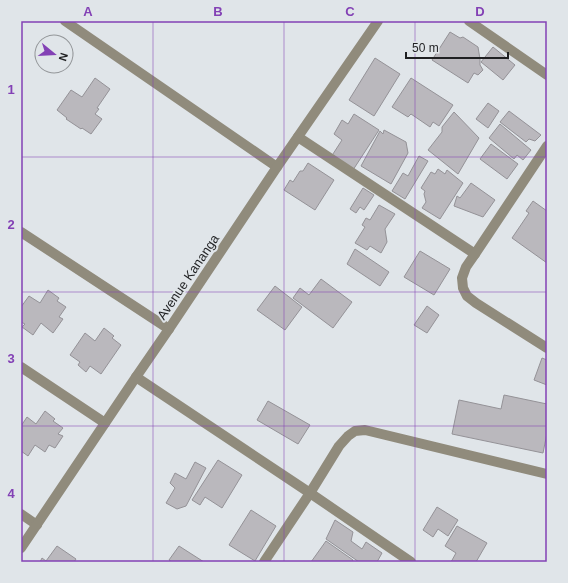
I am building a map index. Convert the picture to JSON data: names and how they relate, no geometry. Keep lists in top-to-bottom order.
{
  "streets": {
    "street": ["Avenue Kananga"]
  },
  "scale_bar": "50 m",
  "north": "right",
  "grid": {
    "columns": [
      "A",
      "B",
      "C",
      "D"
    ],
    "rows": [
      "1",
      "2",
      "3",
      "4"
    ]
  }
}
